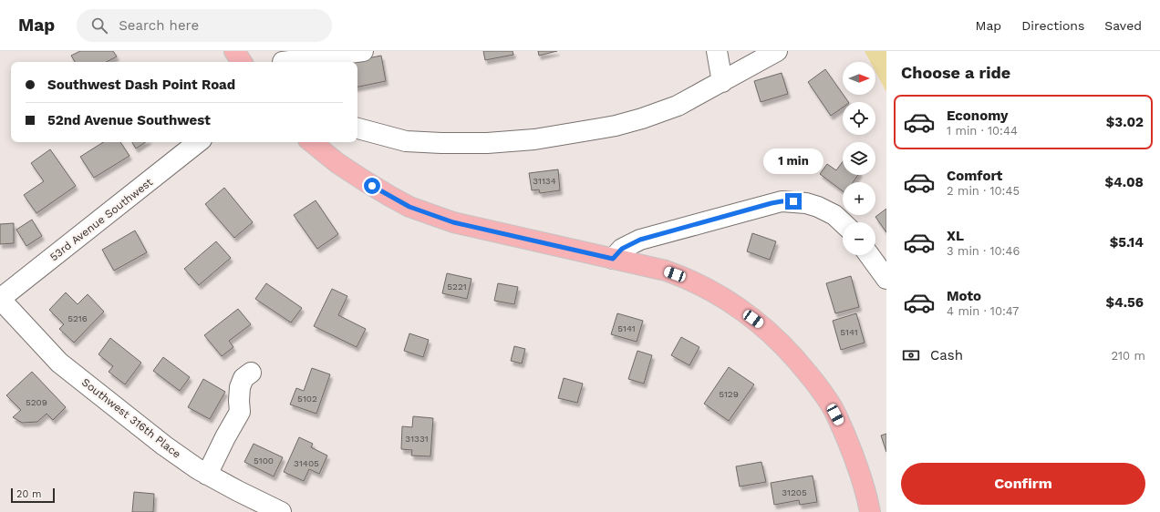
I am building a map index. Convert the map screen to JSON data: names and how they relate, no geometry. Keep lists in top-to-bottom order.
{
  "streets": {
    "street": ["53rd Avenue Southwest", "Southwest 316th Place"]
  },
  "crossings": [
    ["53rd Avenue Southwest", "Southwest 316th Place"]
  ],
  "house_numbers": [
    "31134",
    "5221",
    "5216",
    "5141",
    "5141",
    "5129",
    "5102",
    "5209",
    "31331",
    "5100",
    "31405",
    "31205"
  ],
  "scale_bar": "20 m",
  "north": "right",
  "page": {
    "header": "Map",
    "search": "Search here",
    "nav": ["Map", "Directions", "Saved"],
    "heading": "Choose a ride",
    "map_buttons": ["+", "−"],
    "banner": ["Southwest Dash Point Road", "52nd Avenue Southwest"],
    "list": [
      {
        "name": "Economy",
        "note": "1 min · 10:44",
        "value": "$3.02"
      },
      {
        "name": "Comfort",
        "note": "2 min · 10:45",
        "value": "$4.08"
      },
      {
        "name": "XL",
        "note": "3 min · 10:46",
        "value": "$5.14"
      },
      {
        "name": "Moto",
        "note": "4 min · 10:47",
        "value": "$4.56"
      }
    ],
    "bubble": "1 min",
    "pay": ["Cash", "210 m"],
    "buttons": "Confirm",
    "scale": "20 m"
  }
}
